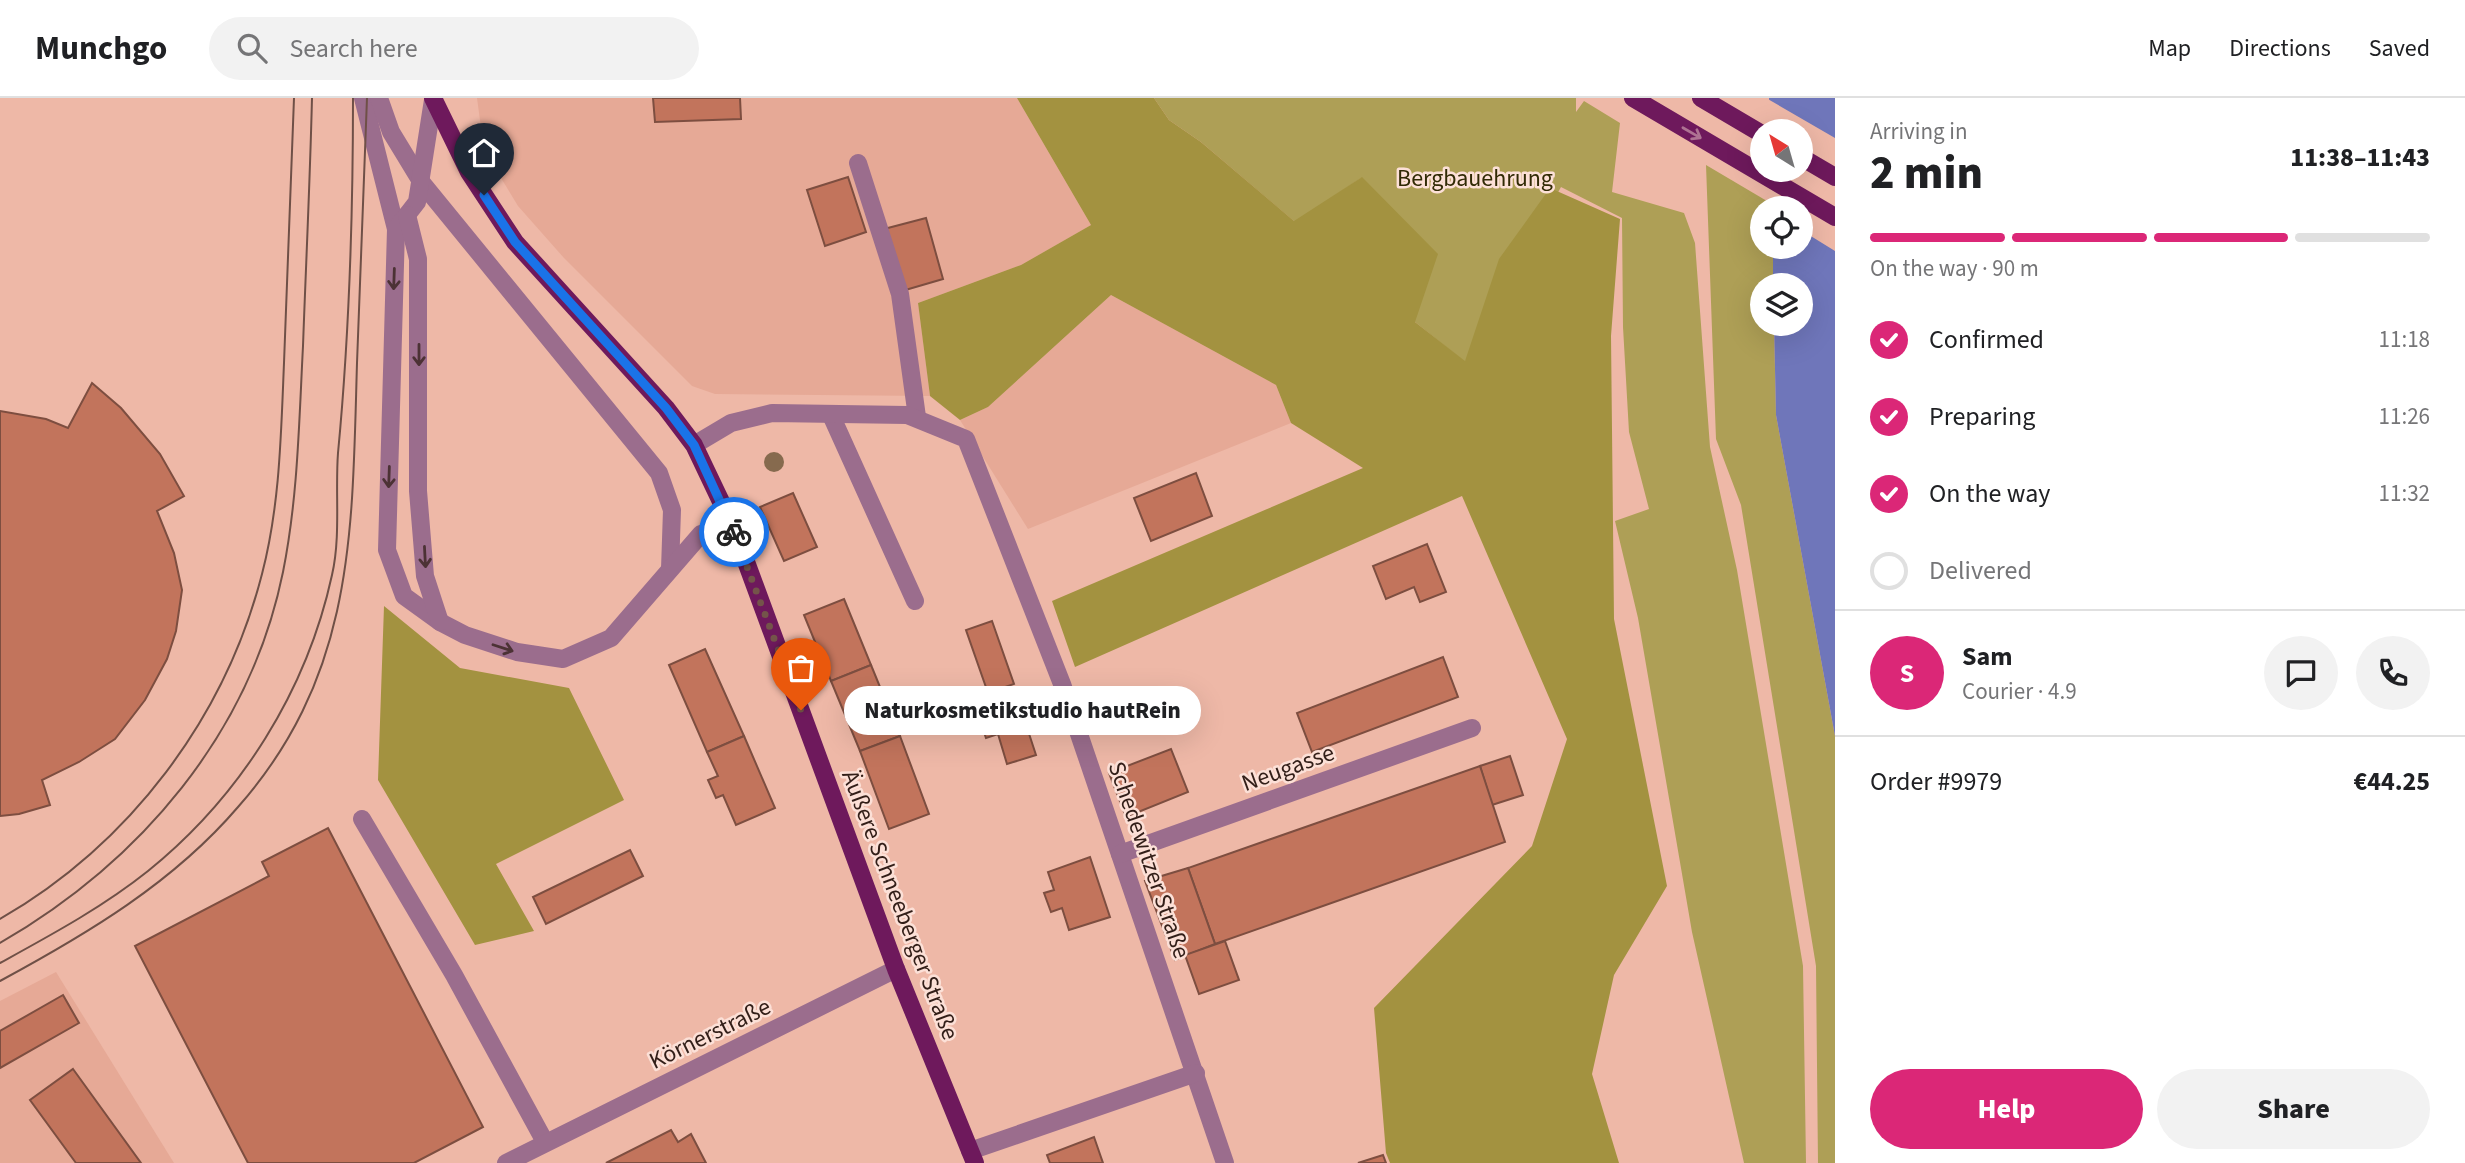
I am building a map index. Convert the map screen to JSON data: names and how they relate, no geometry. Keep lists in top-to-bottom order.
{
  "streets": {
    "main road": ["Äußere Schneeberger Straße"],
    "street": ["Neugasse", "Schedewitzer Straße", "Körnerstraße"]
  },
  "crossings": [
    ["Neugasse", "Schedewitzer Straße"],
    ["Schedewitzer Straße", "Äußere Schneeberger Straße"],
    ["Äußere Schneeberger Straße", "Körnerstraße"]
  ],
  "parks": ["Bergbauehrung"],
  "places": ["Naturkosmetikstudio hautRein"],
  "north": "top left",
  "page": {
    "header": "Munchgo",
    "search": "Search here",
    "nav": ["Map", "Directions", "Saved"],
    "heading": ["2 min", "Arriving in", "11:38–11:43"],
    "panel": [
      "Sam",
      "Courier · 4.9",
      "Order #9979",
      "€44.25"
    ],
    "bar": "On the way · 90 m",
    "list": [
      ["Confirmed", "11:18"],
      ["Preparing", "11:26"],
      ["On the way", "11:32"],
      "Delivered"
    ],
    "round": "S",
    "bubble": "Naturkosmetikstudio hautRein",
    "buttons": ["Help", "Share"]
  }
}
